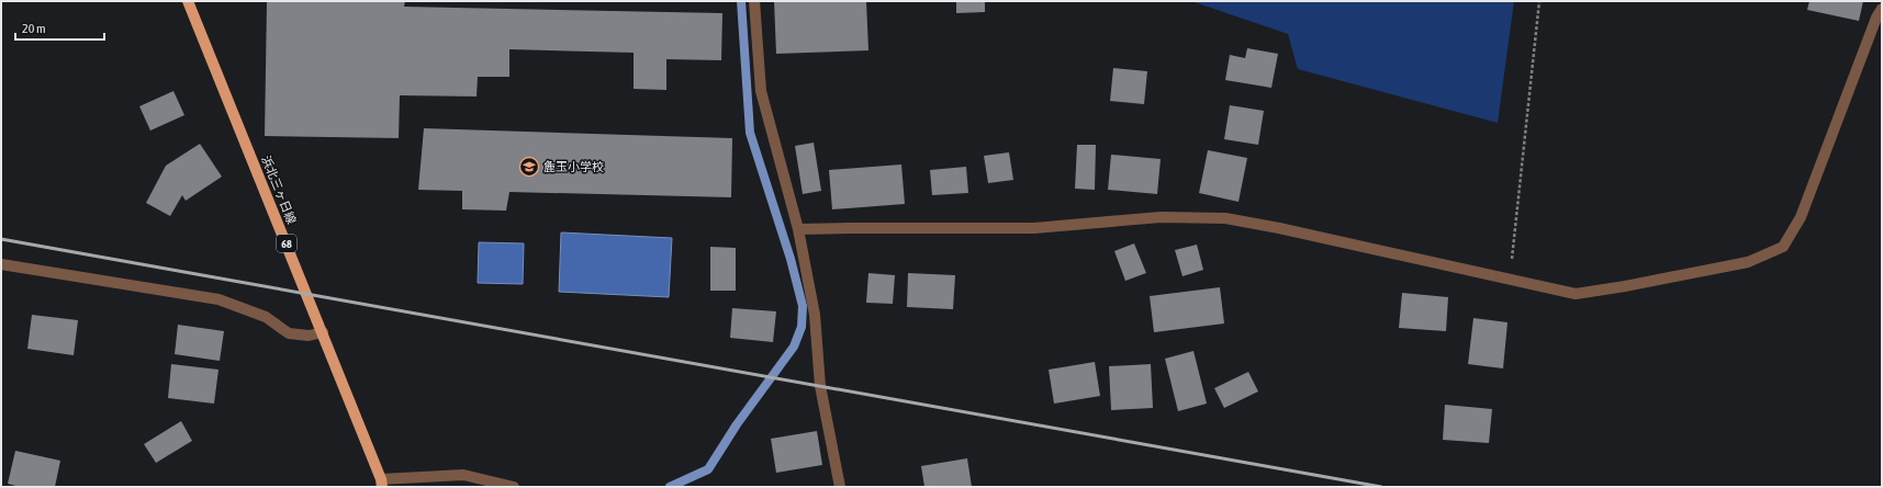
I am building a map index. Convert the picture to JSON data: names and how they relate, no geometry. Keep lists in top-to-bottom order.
{
  "streets": {
    "main road": ["浜北三ヶ日線", "68"]
  },
  "places": {
    "school or university": ["麁玉小学校"]
  },
  "scale_bar": "20 m"
}
